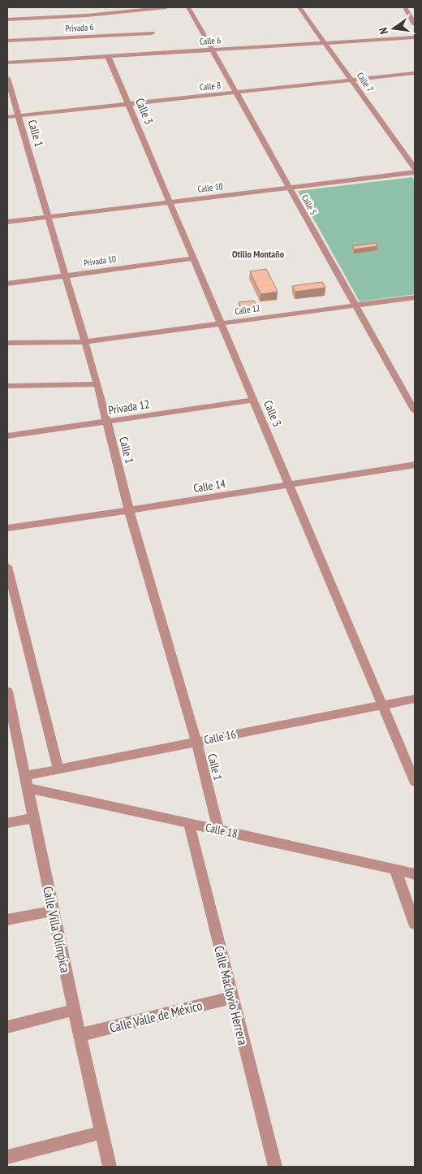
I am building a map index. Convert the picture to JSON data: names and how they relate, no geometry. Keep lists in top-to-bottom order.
{
  "streets": {
    "street": [
      "Privada 6",
      "Calle 6",
      "Calle 7",
      "Calle 8",
      "Calle 3",
      "Calle 1",
      "Calle 10",
      "Calle 5",
      "Privada 10",
      "Calle 12",
      "Privada 12",
      "Calle 14",
      "Calle 16",
      "Calle 18",
      "Calle Villa Olímpica",
      "Calle Maclovio Herrera",
      "Calle Valle de México"
    ]
  },
  "crossings": [
    ["Calle 6", "Calle 7"],
    ["Calle 6", "Calle 3"],
    ["Calle 6", "Calle 5"],
    ["Calle 7", "Calle 8"],
    ["Calle 8", "Calle 3"],
    ["Calle 8", "Calle 1"],
    ["Calle 8", "Calle 5"],
    ["Calle 3", "Calle 10"],
    ["Calle 3", "Privada 10"],
    ["Calle 3", "Calle 12"],
    ["Calle 3", "Privada 12"],
    ["Calle 3", "Calle 14"],
    ["Calle 3", "Calle 16"],
    ["Calle 1", "Calle 10"],
    ["Calle 1", "Privada 10"],
    ["Calle 1", "Calle 12"],
    ["Calle 1", "Privada 12"],
    ["Calle 1", "Calle 14"],
    ["Calle 1", "Calle 16"],
    ["Calle 1", "Calle 18"],
    ["Calle 10", "Calle 5"],
    ["Calle 5", "Calle 12"],
    ["Calle 16", "Calle 18"],
    ["Calle 16", "Calle Villa Olímpica"],
    ["Calle 18", "Calle Villa Olímpica"],
    ["Calle 18", "Calle Maclovio Herrera"],
    ["Calle Villa Olímpica", "Calle Valle de México"],
    ["Calle Maclovio Herrera", "Calle Valle de México"]
  ],
  "districts": ["Otilio Montaño"],
  "north": "left"
}
